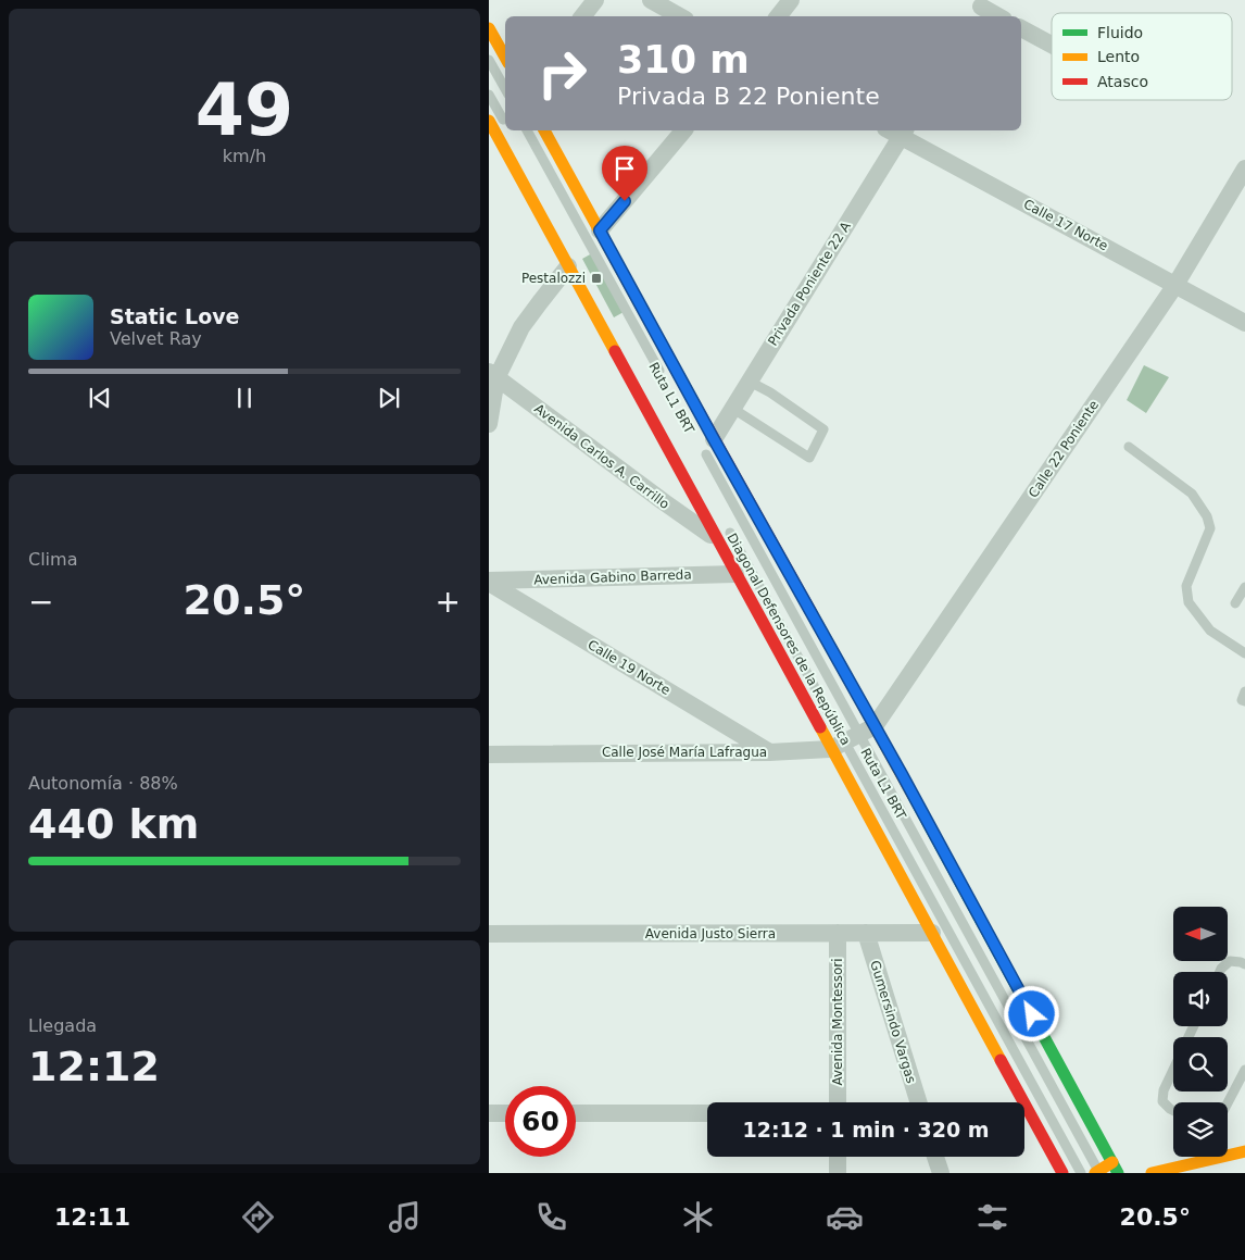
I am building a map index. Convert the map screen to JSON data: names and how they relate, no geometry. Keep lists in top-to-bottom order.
{
  "streets": {
    "main road": ["Diagonal Defensores de la República"],
    "street": [
      "Calle 17 Norte",
      "Privada Poniente 22 A",
      "Calle 22 Poniente",
      "Avenida Carlos A. Carrillo",
      "Avenida Gabino Barreda",
      "Calle 19 Norte",
      "Calle José María Lafragua",
      "Avenida Justo Sierra",
      "Avenida Montessori",
      "Gumersindo Vargas"
    ],
    "lane": ["Ruta L1 BRT"]
  },
  "crossings": [
    ["Calle 17 Norte", "Privada Poniente 22 A"],
    ["Calle 17 Norte", "Calle 22 Poniente"],
    ["Privada Poniente 22 A", "Diagonal Defensores de la República"],
    ["Ruta L1 BRT", "Calle 22 Poniente"],
    ["Ruta L1 BRT", "Avenida Carlos A. Carrillo"],
    ["Ruta L1 BRT", "Diagonal Defensores de la República"],
    ["Ruta L1 BRT", "Calle José María Lafragua"],
    ["Calle 22 Poniente", "Diagonal Defensores de la República"],
    ["Calle 22 Poniente", "Calle José María Lafragua"],
    ["Avenida Carlos A. Carrillo", "Diagonal Defensores de la República"],
    ["Avenida Gabino Barreda", "Diagonal Defensores de la República"],
    ["Avenida Gabino Barreda", "Calle 19 Norte"],
    ["Diagonal Defensores de la República", "Calle José María Lafragua"],
    ["Diagonal Defensores de la República", "Avenida Justo Sierra"],
    ["Calle 19 Norte", "Calle José María Lafragua"],
    ["Avenida Justo Sierra", "Avenida Montessori"],
    ["Avenida Justo Sierra", "Gumersindo Vargas"]
  ],
  "places": {
    "transit": ["Pestalozzi"]
  },
  "legend": ["Fluido", "Lento", "Atasco"],
  "north": "left",
  "page": {
    "tile": [
      ["49", "km/h"],
      "Clima",
      ["Autonomía · 88%", "440 km"],
      ["Llegada", "12:12"]
    ],
    "turn": ["310 m", "Privada B 22 Poniente"],
    "song": ["Static Love", "Velvet Ray"],
    "heat": ["−", "20.5°", "+"],
    "limit": "60",
    "trip": "12:12 · 1 min · 320 m",
    "tabs": ["12:11", "20.5°"]
  }
}
